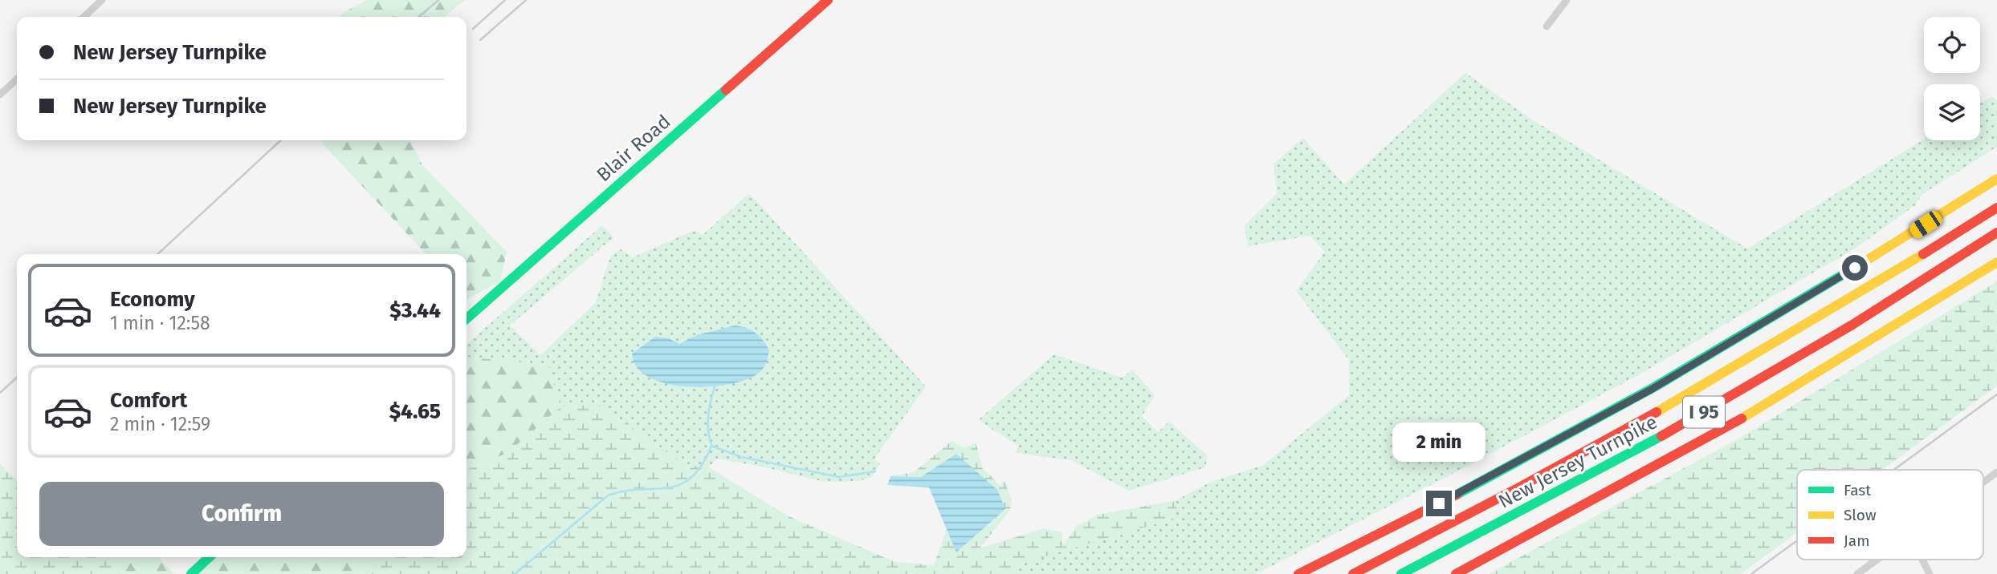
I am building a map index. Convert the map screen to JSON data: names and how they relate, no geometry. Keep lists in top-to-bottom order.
{
  "streets": {
    "main road": ["Blair Road", "I 95", "New Jersey Turnpike"]
  },
  "legend": ["Fast", "Slow", "Jam"],
  "page": {
    "banner": ["New Jersey Turnpike", "New Jersey Turnpike"],
    "list": [
      {
        "name": "Economy",
        "note": "1 min · 12:58",
        "value": "$3.44"
      },
      {
        "name": "Comfort",
        "note": "2 min · 12:59",
        "value": "$4.65"
      }
    ],
    "bubble": "2 min",
    "buttons": "Confirm"
  }
}
